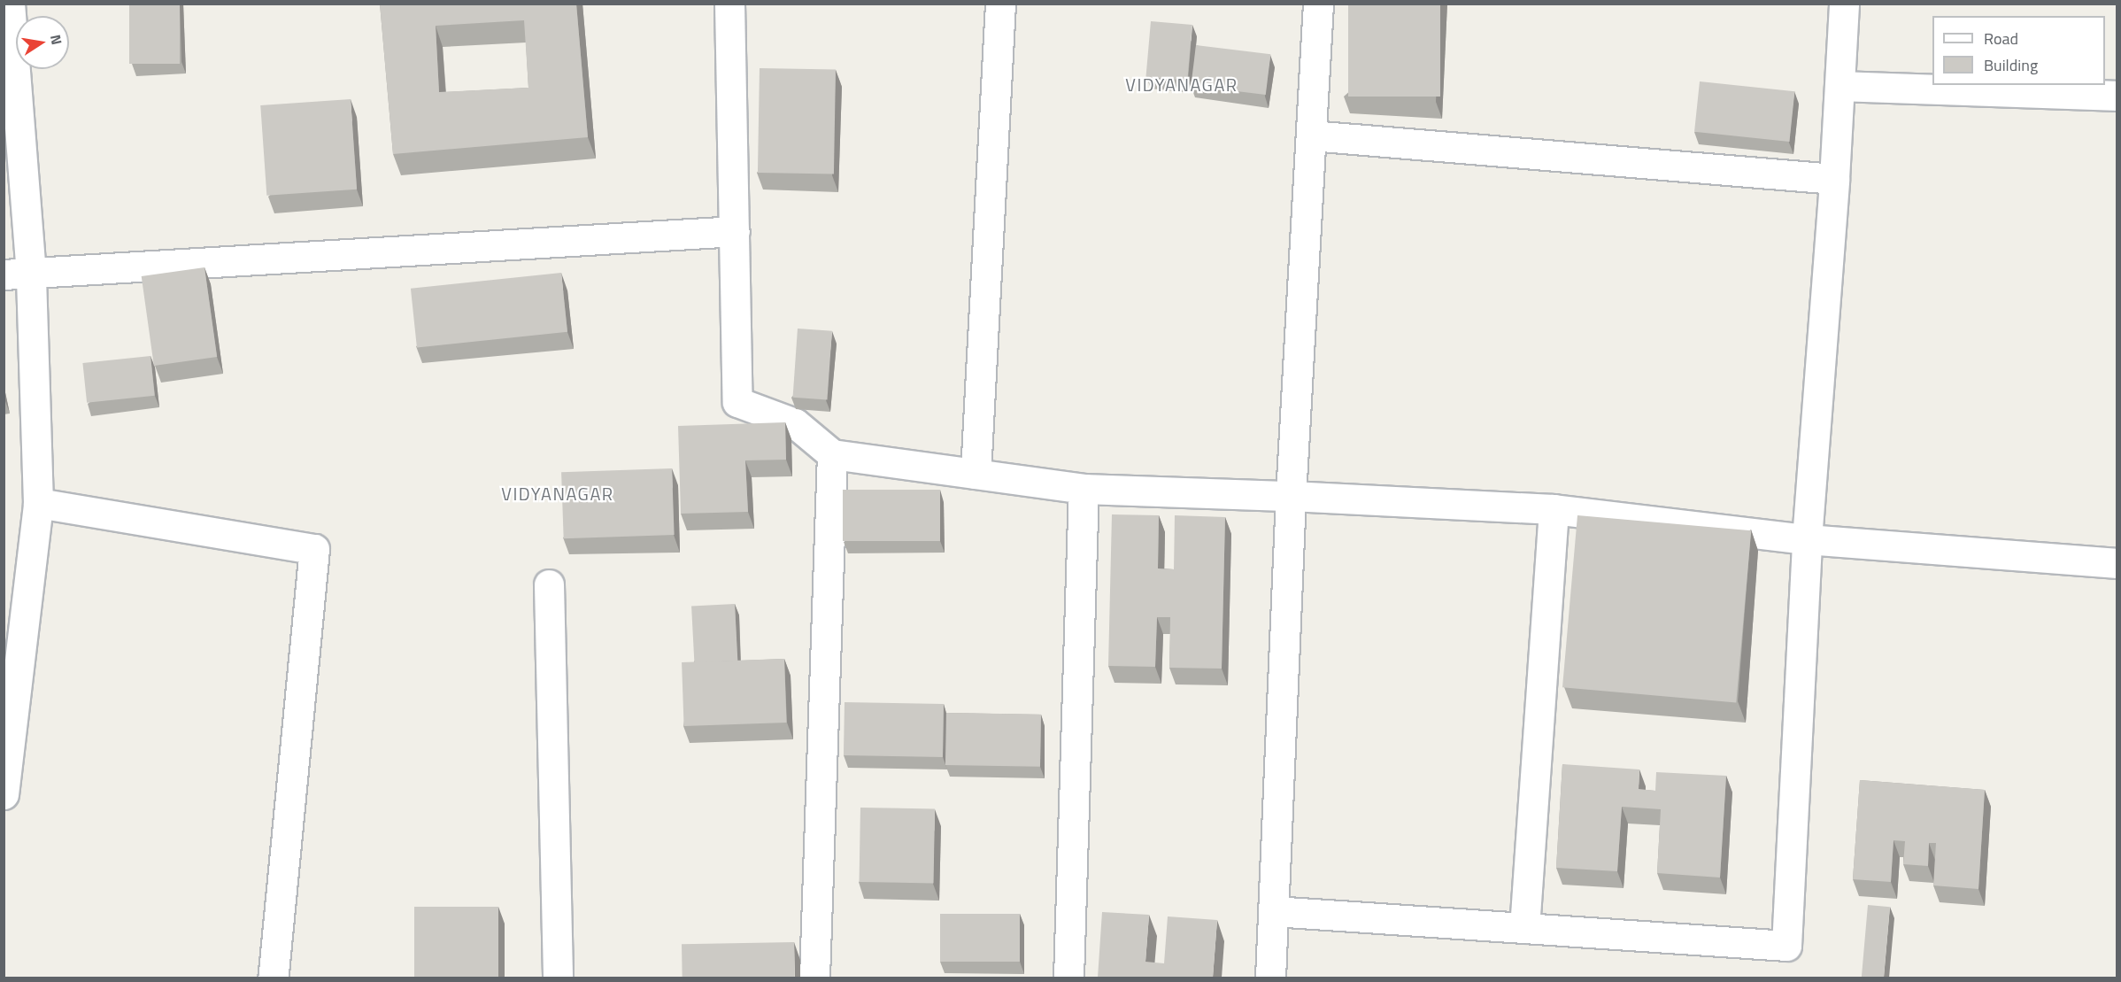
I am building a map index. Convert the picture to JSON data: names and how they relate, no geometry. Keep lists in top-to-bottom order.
{
  "districts": ["VIDYANAGAR", "VIDYANAGAR"],
  "legend": ["Road", "Building"],
  "north": "right"
}
